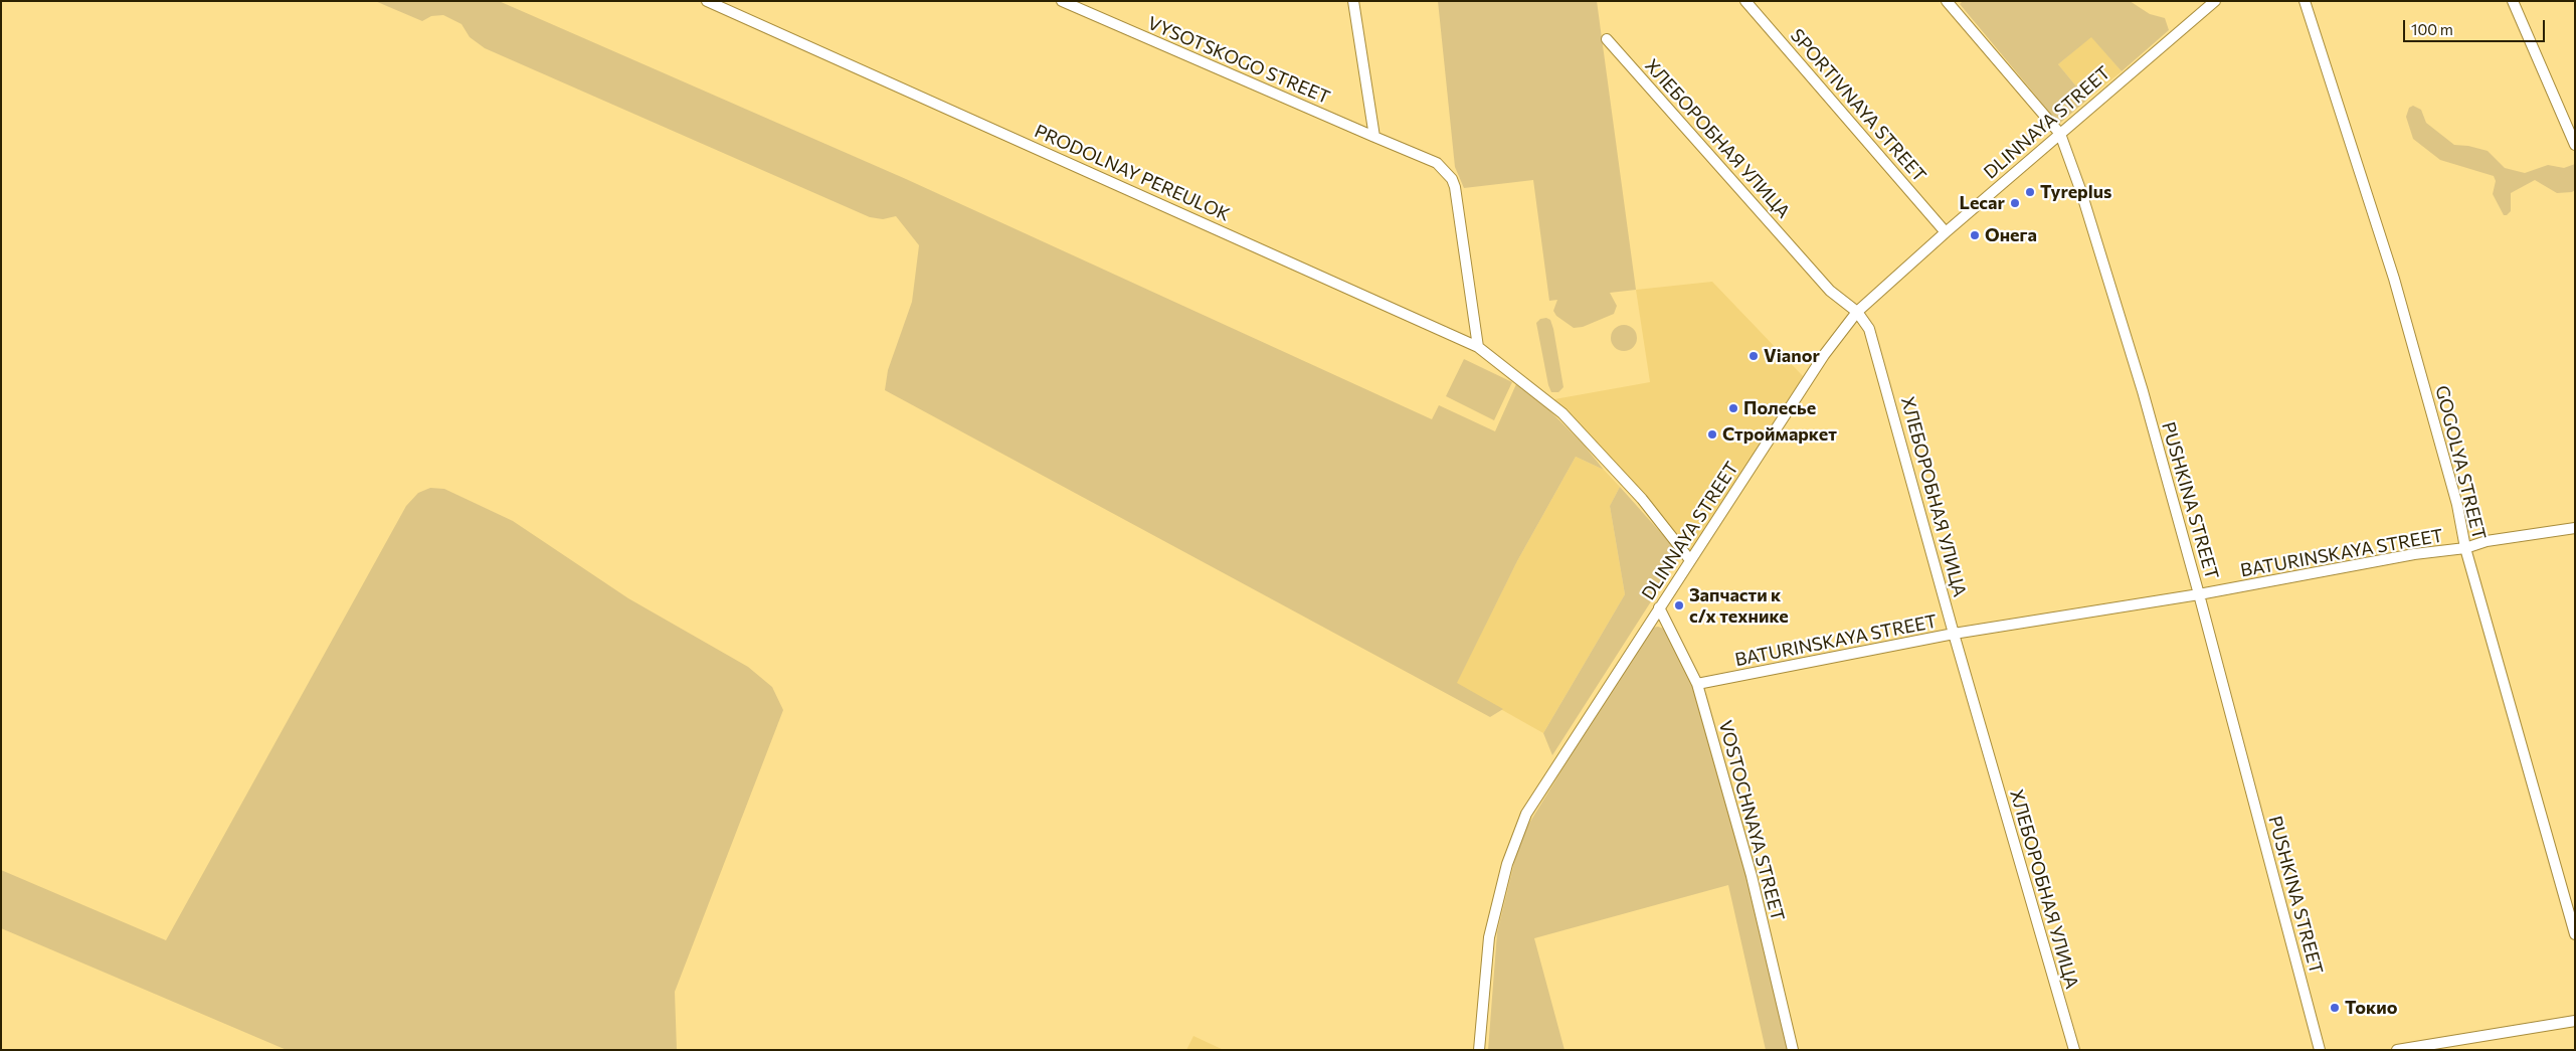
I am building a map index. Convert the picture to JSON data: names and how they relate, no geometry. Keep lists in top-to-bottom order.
{
  "streets": {
    "street": [
      "VYSOTSKOGO STREET",
      "SPORTIVNAYA STREET",
      "DLINNAYA STREET",
      "ХЛЕБОРОБНАЯ УЛИЦА",
      "PRODOLNAY PEREULOK",
      "GOGOLYA STREET",
      "PUSHKINA STREET",
      "BATURINSKAYA STREET",
      "VOSTOCHNAYA STREET"
    ]
  },
  "crossings": [
    ["VYSOTSKOGO STREET", "PRODOLNAY PEREULOK"],
    ["SPORTIVNAYA STREET", "DLINNAYA STREET"],
    ["DLINNAYA STREET", "ХЛЕБОРОБНАЯ УЛИЦА"],
    ["DLINNAYA STREET", "PRODOLNAY PEREULOK"],
    ["DLINNAYA STREET", "PUSHKINA STREET"],
    ["DLINNAYA STREET", "VOSTOCHNAYA STREET"],
    ["ХЛЕБОРОБНАЯ УЛИЦА", "BATURINSKAYA STREET"],
    ["GOGOLYA STREET", "BATURINSKAYA STREET"],
    ["PUSHKINA STREET", "BATURINSKAYA STREET"],
    ["BATURINSKAYA STREET", "VOSTOCHNAYA STREET"]
  ],
  "places": [
    "Tyreplus",
    "Lecar",
    "Онега",
    "Vianor",
    "Полесье",
    "Строймаркет",
    "Запчасти к с/х технике",
    "Токио"
  ],
  "scale_bar": "100 m"
}
